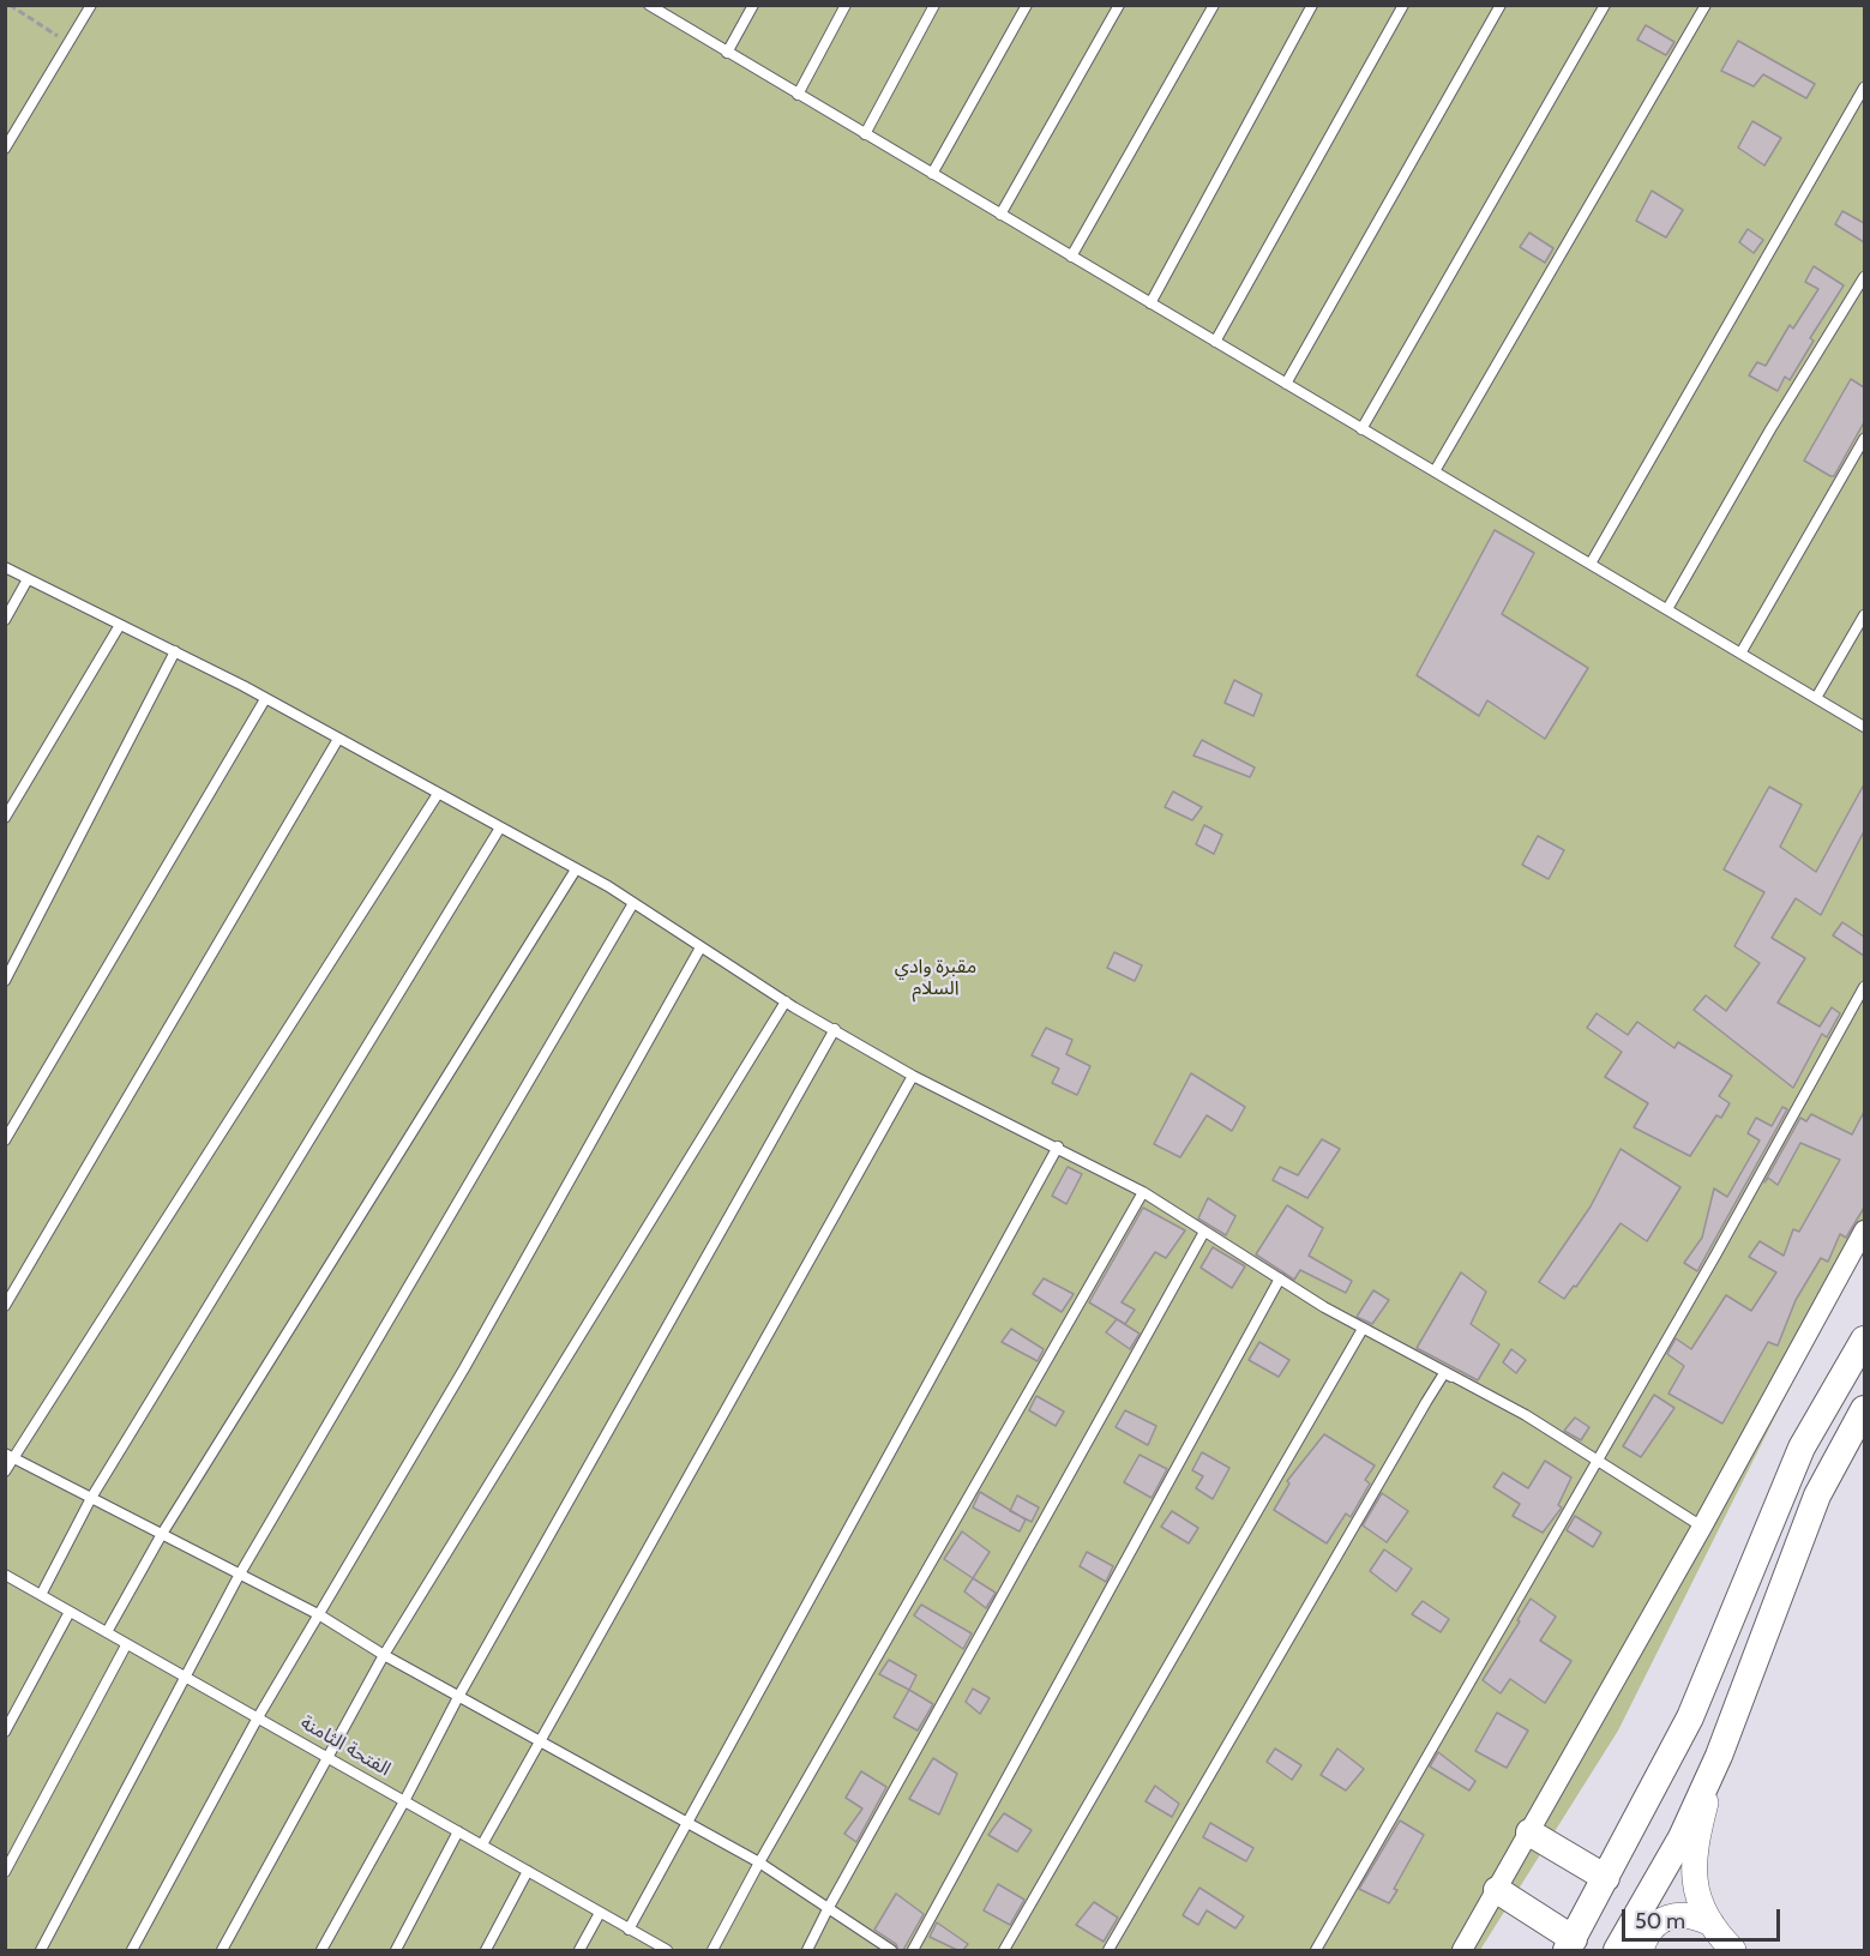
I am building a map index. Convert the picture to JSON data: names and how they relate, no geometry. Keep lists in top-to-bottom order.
{
  "streets": {
    "lane": ["الفتحة الثامنة"]
  },
  "parks": ["مقبرة وادي السلام"],
  "scale_bar": "50 m"
}
